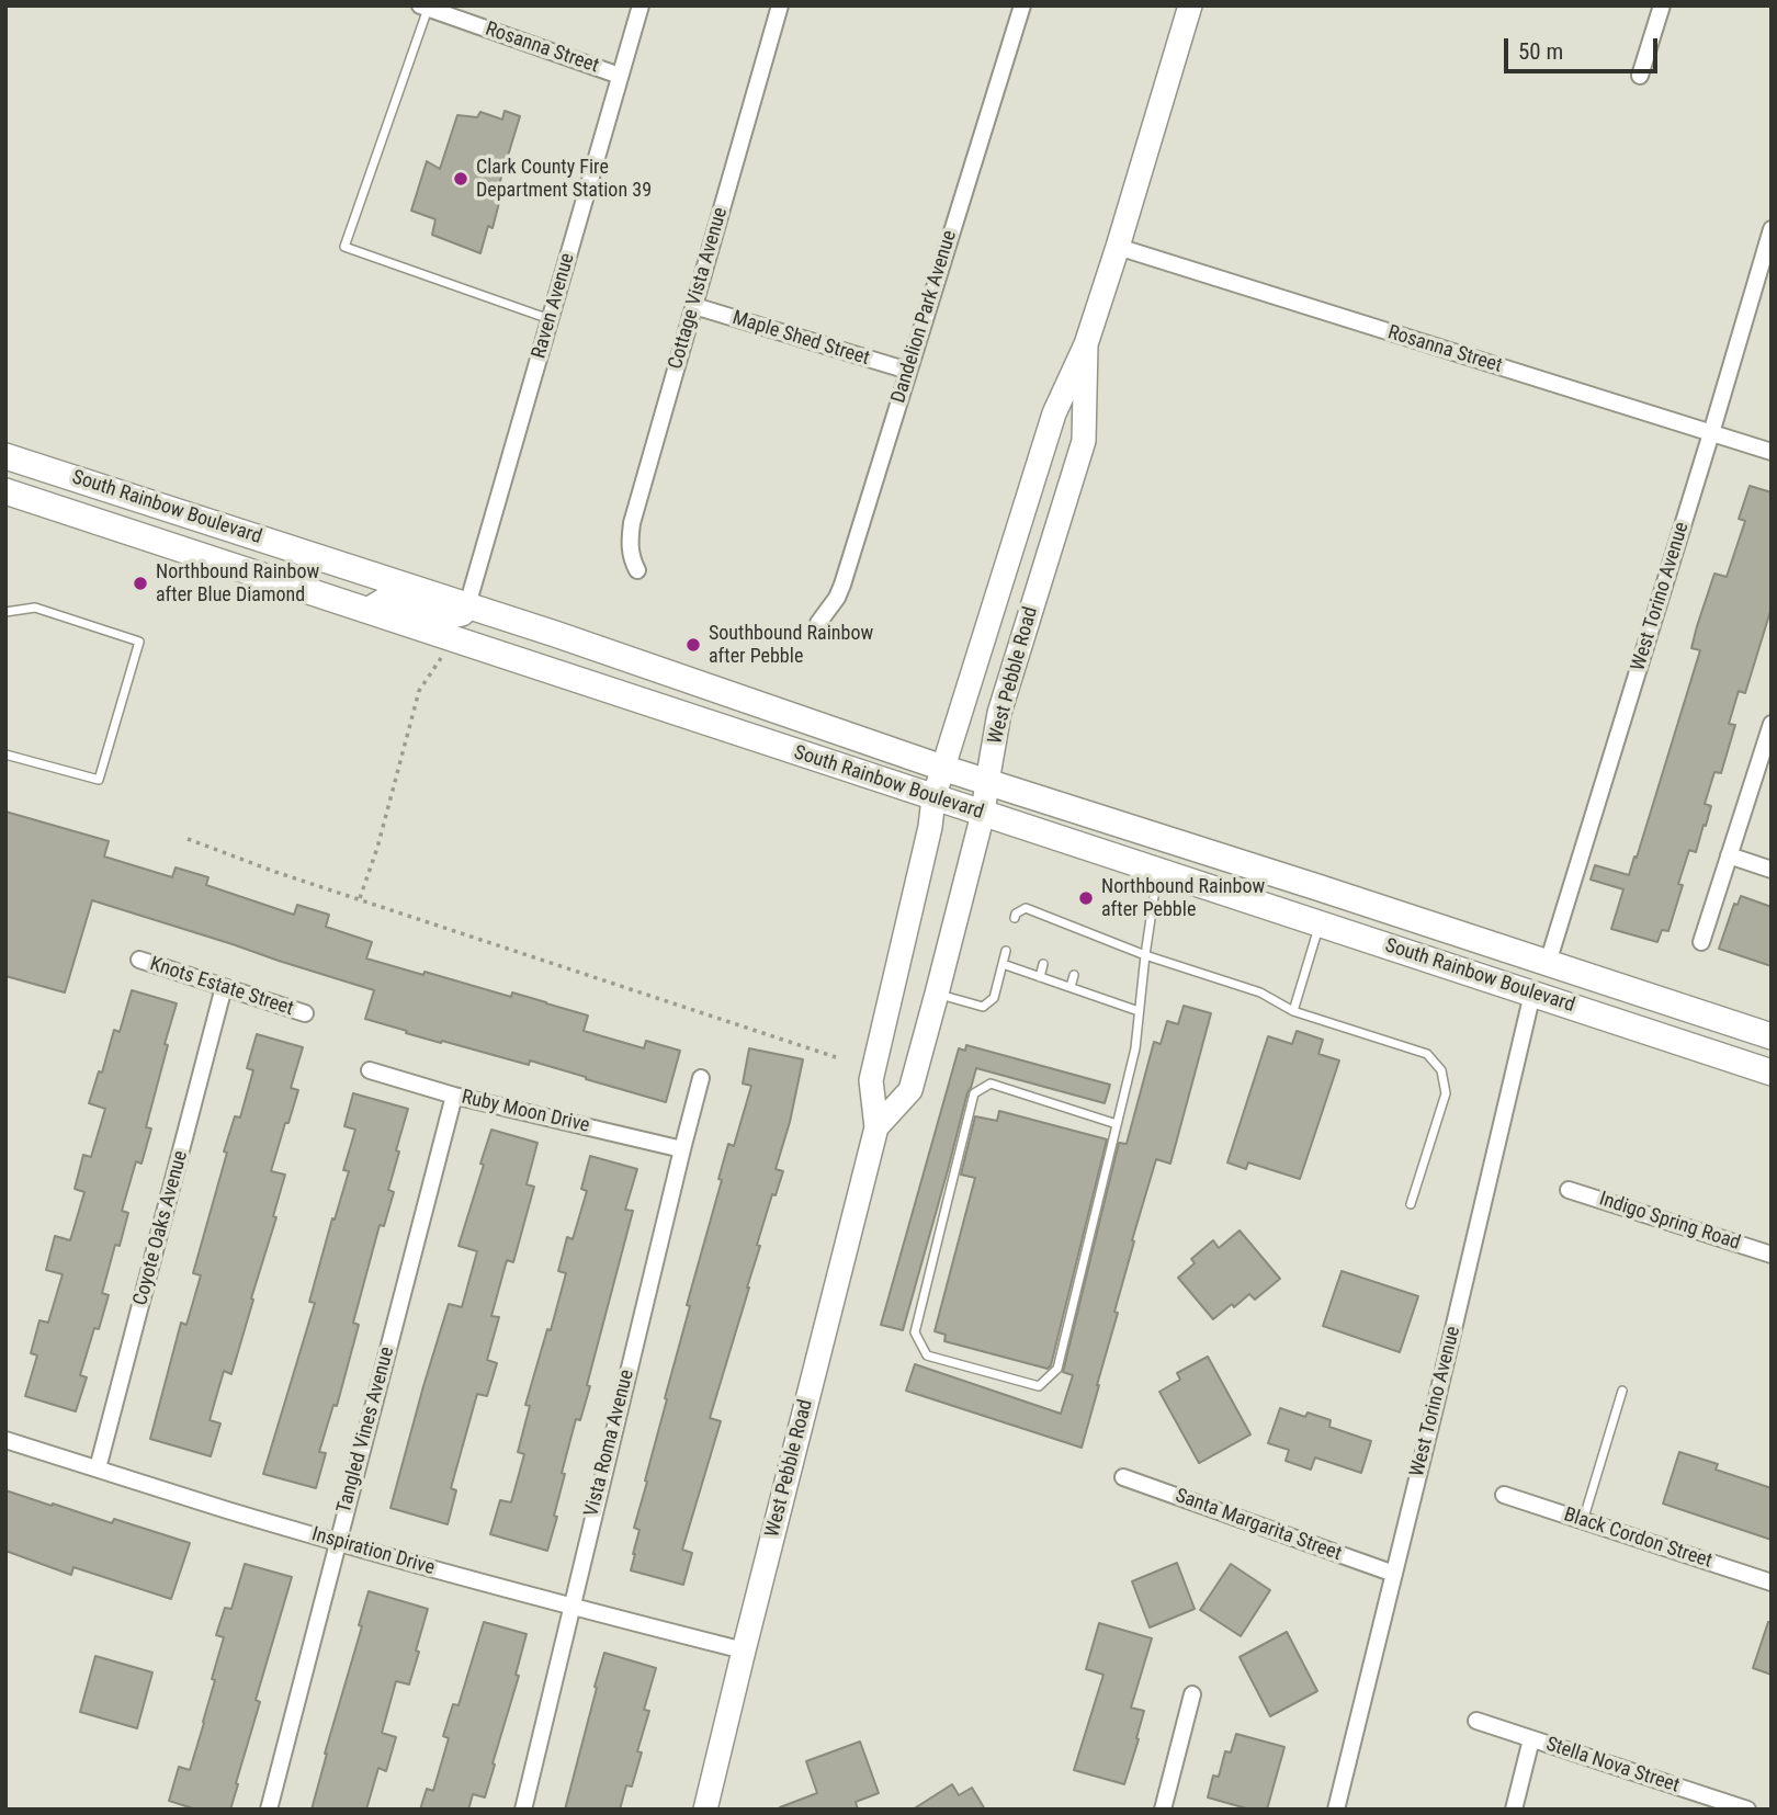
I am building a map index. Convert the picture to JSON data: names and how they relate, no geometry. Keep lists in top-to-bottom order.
{
  "streets": {
    "main road": ["South Rainbow Boulevard"],
    "street": [
      "Rosanna Street",
      "Cottage Vista Avenue",
      "Raven Avenue",
      "Dandelion Park Avenue",
      "Maple Shed Street",
      "West Torino Avenue",
      "West Pebble Road",
      "Knots Estate Street",
      "Ruby Moon Drive",
      "Indigo Spring Road",
      "Coyote Oaks Avenue",
      "Tangled Vines Avenue",
      "Vista Roma Avenue",
      "Santa Margarita Street",
      "Black Cordon Street",
      "Inspiration Drive",
      "Stella Nova Street"
    ]
  },
  "crossings": [
    ["Rosanna Street", "Raven Avenue"],
    ["Rosanna Street", "West Torino Avenue"],
    ["Rosanna Street", "West Pebble Road"],
    ["Cottage Vista Avenue", "Maple Shed Street"],
    ["Raven Avenue", "South Rainbow Boulevard"],
    ["Dandelion Park Avenue", "Maple Shed Street"],
    ["South Rainbow Boulevard", "West Torino Avenue"],
    ["South Rainbow Boulevard", "West Pebble Road"],
    ["West Torino Avenue", "Santa Margarita Street"],
    ["West Pebble Road", "Inspiration Drive"],
    ["Knots Estate Street", "Coyote Oaks Avenue"],
    ["Ruby Moon Drive", "Tangled Vines Avenue"],
    ["Ruby Moon Drive", "Vista Roma Avenue"],
    ["Coyote Oaks Avenue", "Inspiration Drive"],
    ["Tangled Vines Avenue", "Inspiration Drive"],
    ["Vista Roma Avenue", "Inspiration Drive"]
  ],
  "places": [
    "Clark County Fire Department Station 39",
    "Northbound Rainbow after Blue Diamond",
    "Southbound Rainbow after Pebble",
    "Northbound Rainbow after Pebble"
  ],
  "scale_bar": "50 m"
}
